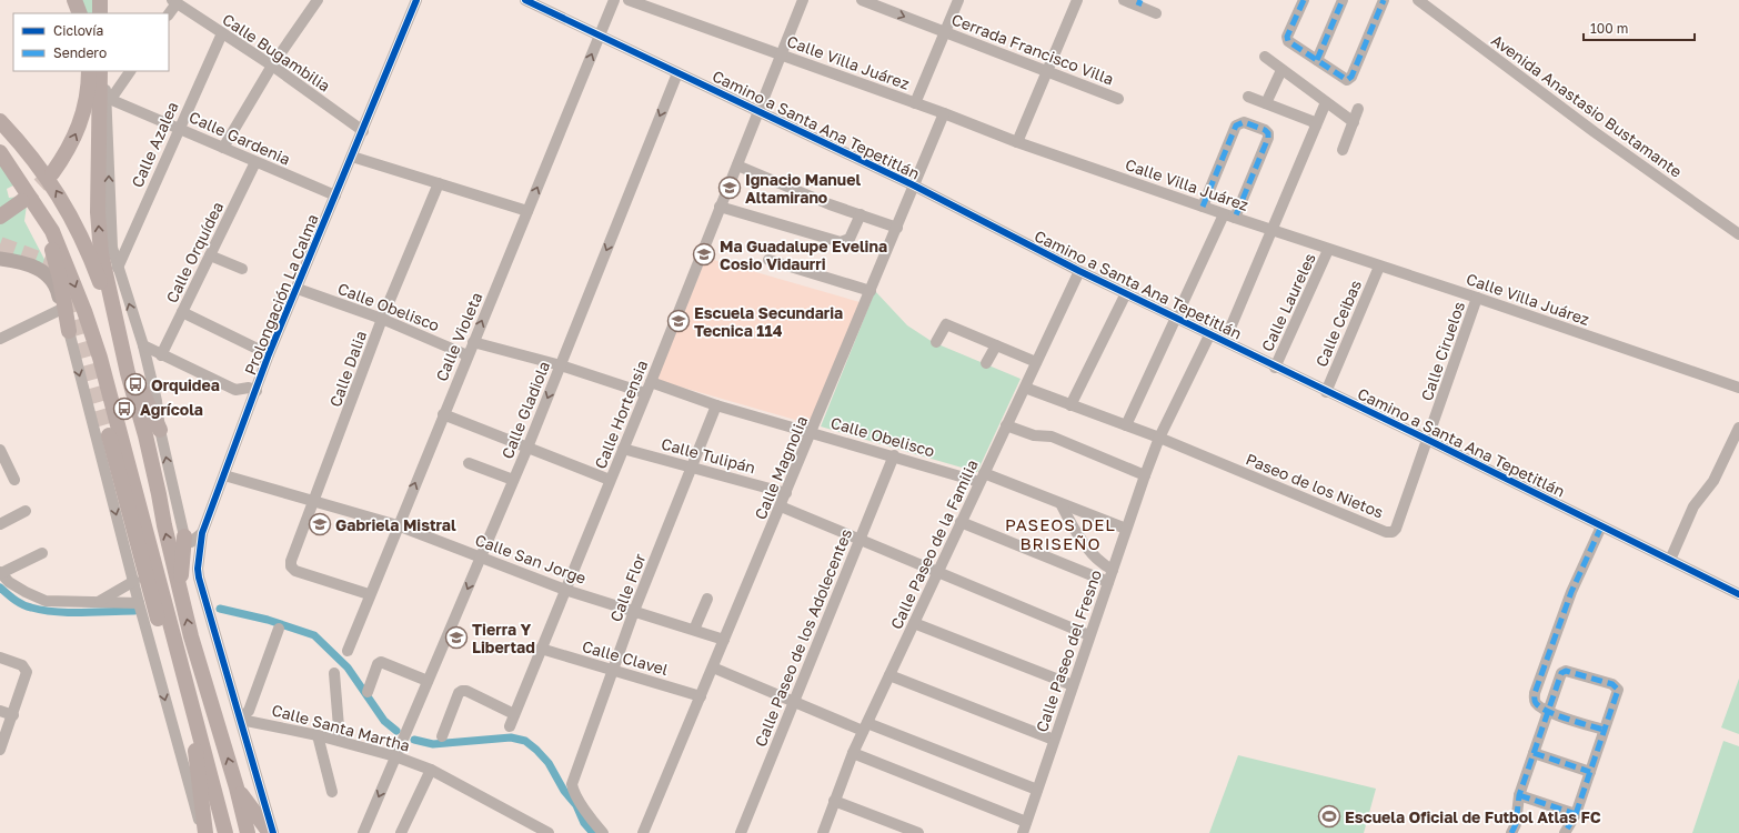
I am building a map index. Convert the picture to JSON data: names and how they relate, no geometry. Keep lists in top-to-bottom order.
{
  "streets": {
    "street": [
      "Cerrada Francisco Villa",
      "Calle Bugambilia",
      "Calle Villa Juárez",
      "Avenida Anastasio Bustamante",
      "Camino a Santa Ana Tepetitlán",
      "Calle Gardenia",
      "Calle Azalea",
      "Calle Orquídea",
      "Prolongación La Calma",
      "Calle Laureles",
      "Calle Obelisco",
      "Calle Ceibas",
      "Calle Violeta",
      "Calle Ciruelos",
      "Calle Dalia",
      "Calle Gladiola",
      "Calle Hortensia",
      "Calle Tulipán",
      "Calle Magnolia",
      "Paseo de los Nietos",
      "Calle Paseo de la Familia",
      "Calle San Jorge",
      "Calle Flor",
      "Calle Paseo de los Adolecentes",
      "Calle Paseo del Fresno",
      "Calle Clavel",
      "Calle Santa Martha"
    ]
  },
  "crossings": [
    ["Calle Bugambilia", "Calle Azalea"],
    ["Calle Bugambilia", "Prolongación La Calma"],
    ["Calle Villa Juárez", "Calle Laureles"],
    ["Calle Villa Juárez", "Calle Ceibas"],
    ["Calle Villa Juárez", "Calle Ciruelos"],
    ["Calle Villa Juárez", "Calle Hortensia"],
    ["Calle Villa Juárez", "Calle Magnolia"],
    ["Camino a Santa Ana Tepetitlán", "Calle Laureles"],
    ["Camino a Santa Ana Tepetitlán", "Calle Ceibas"],
    ["Camino a Santa Ana Tepetitlán", "Calle Violeta"],
    ["Camino a Santa Ana Tepetitlán", "Calle Ciruelos"],
    ["Camino a Santa Ana Tepetitlán", "Calle Gladiola"],
    ["Camino a Santa Ana Tepetitlán", "Calle Hortensia"],
    ["Camino a Santa Ana Tepetitlán", "Calle Magnolia"],
    ["Camino a Santa Ana Tepetitlán", "Paseo de los Nietos"],
    ["Camino a Santa Ana Tepetitlán", "Calle Paseo de la Familia"],
    ["Camino a Santa Ana Tepetitlán", "Calle Paseo del Fresno"],
    ["Calle Gardenia", "Calle Azalea"],
    ["Calle Gardenia", "Calle Orquídea"],
    ["Calle Gardenia", "Prolongación La Calma"],
    ["Prolongación La Calma", "Calle Obelisco"],
    ["Prolongación La Calma", "Calle San Jorge"],
    ["Prolongación La Calma", "Calle Santa Martha"],
    ["Calle Obelisco", "Calle Violeta"],
    ["Calle Obelisco", "Calle Dalia"],
    ["Calle Obelisco", "Calle Hortensia"],
    ["Calle Obelisco", "Calle Magnolia"],
    ["Calle Obelisco", "Calle Paseo de la Familia"],
    ["Calle Obelisco", "Calle Flor"],
    ["Calle Obelisco", "Calle Paseo de los Adolecentes"],
    ["Calle Obelisco", "Calle Paseo del Fresno"],
    ["Calle Violeta", "Calle Dalia"],
    ["Calle Violeta", "Calle San Jorge"],
    ["Calle Ciruelos", "Paseo de los Nietos"],
    ["Calle Dalia", "Calle San Jorge"],
    ["Calle Gladiola", "Calle San Jorge"],
    ["Calle Gladiola", "Calle Santa Martha"],
    ["Calle Hortensia", "Calle Tulipán"],
    ["Calle Hortensia", "Calle San Jorge"],
    ["Calle Hortensia", "Calle Clavel"],
    ["Calle Tulipán", "Calle Magnolia"],
    ["Calle Tulipán", "Calle Flor"],
    ["Calle Magnolia", "Calle San Jorge"],
    ["Calle Magnolia", "Calle Clavel"],
    ["Paseo de los Nietos", "Calle Paseo de la Familia"],
    ["Paseo de los Nietos", "Calle Paseo del Fresno"],
    ["Calle San Jorge", "Calle Flor"],
    ["Calle Flor", "Calle Clavel"]
  ],
  "one_way": ["Calle Violeta", "Calle Gladiola"],
  "districts": ["PASEOS DEL BRISEÑO"],
  "places": {
    "school or university": [
      "Ignacio Manuel Altamirano",
      "Ma Guadalupe Evelina Cosio Vidaurri",
      "Escuela Secundaria Tecnica 114",
      "Gabriela Mistral",
      "Tierra Y Libertad"
    ],
    "bus stop": ["Orquidea", "Agrícola"],
    "sports": ["Escuela Oficial de Futbol Atlas FC"]
  },
  "legend": ["Ciclovía", "Sendero"],
  "scale_bar": "100 m"
}
